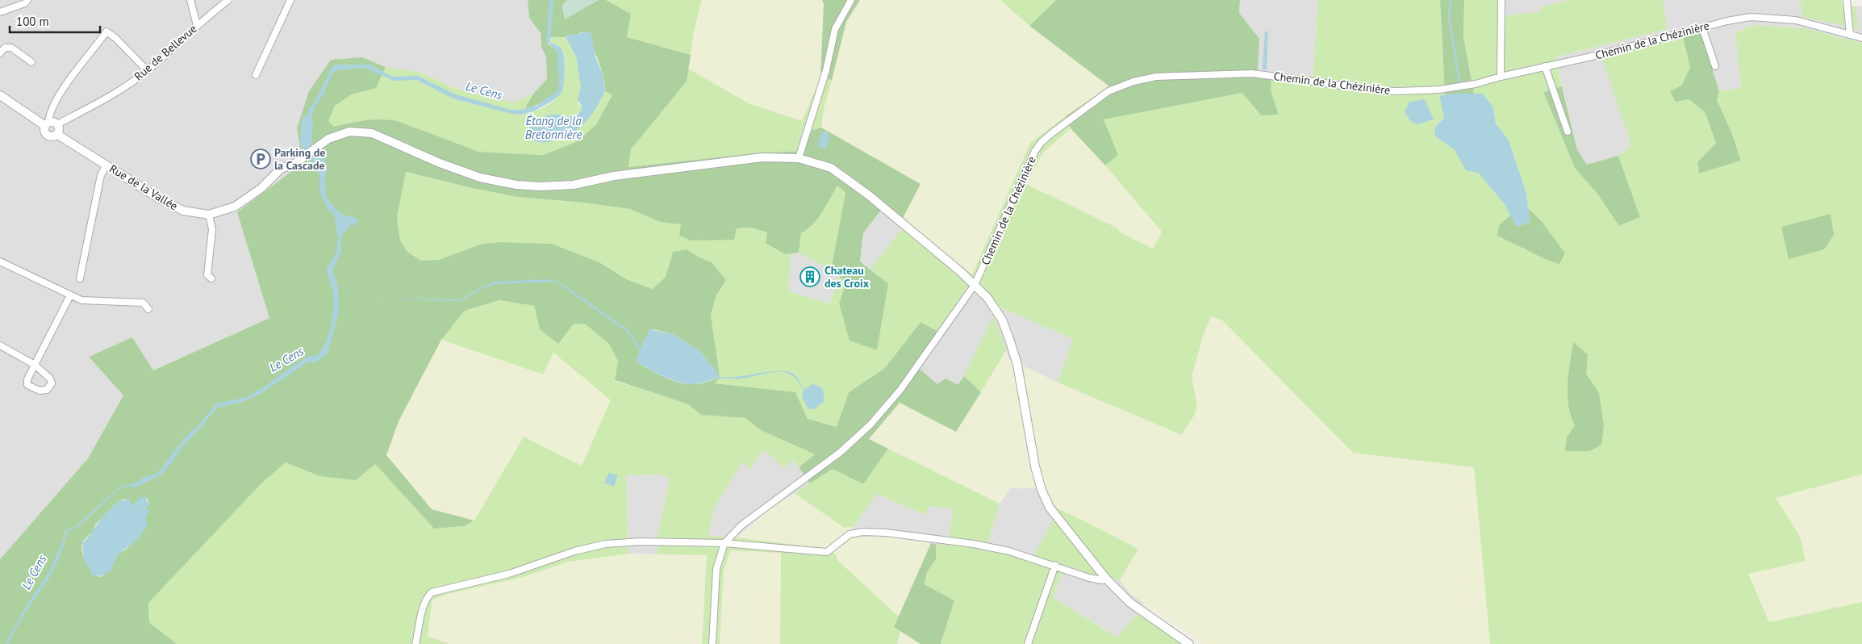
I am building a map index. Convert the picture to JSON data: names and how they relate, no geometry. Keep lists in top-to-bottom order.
{
  "streets": {
    "street": ["Chemin de la Chézinière", "Rue de Bellevue", "Rue de la Vallée"]
  },
  "crossings": [
    ["Chemin de la Chézinière", "Rue de la Vallée"],
    ["Rue de Bellevue", "Rue de la Vallée"]
  ],
  "water": ["Le Cens", "Étang de la Bretonnière"],
  "places": {
    "parking": ["Parking de la Cascade"],
    "building": ["Chateau des Croix"]
  },
  "scale_bar": "100 m"
}
